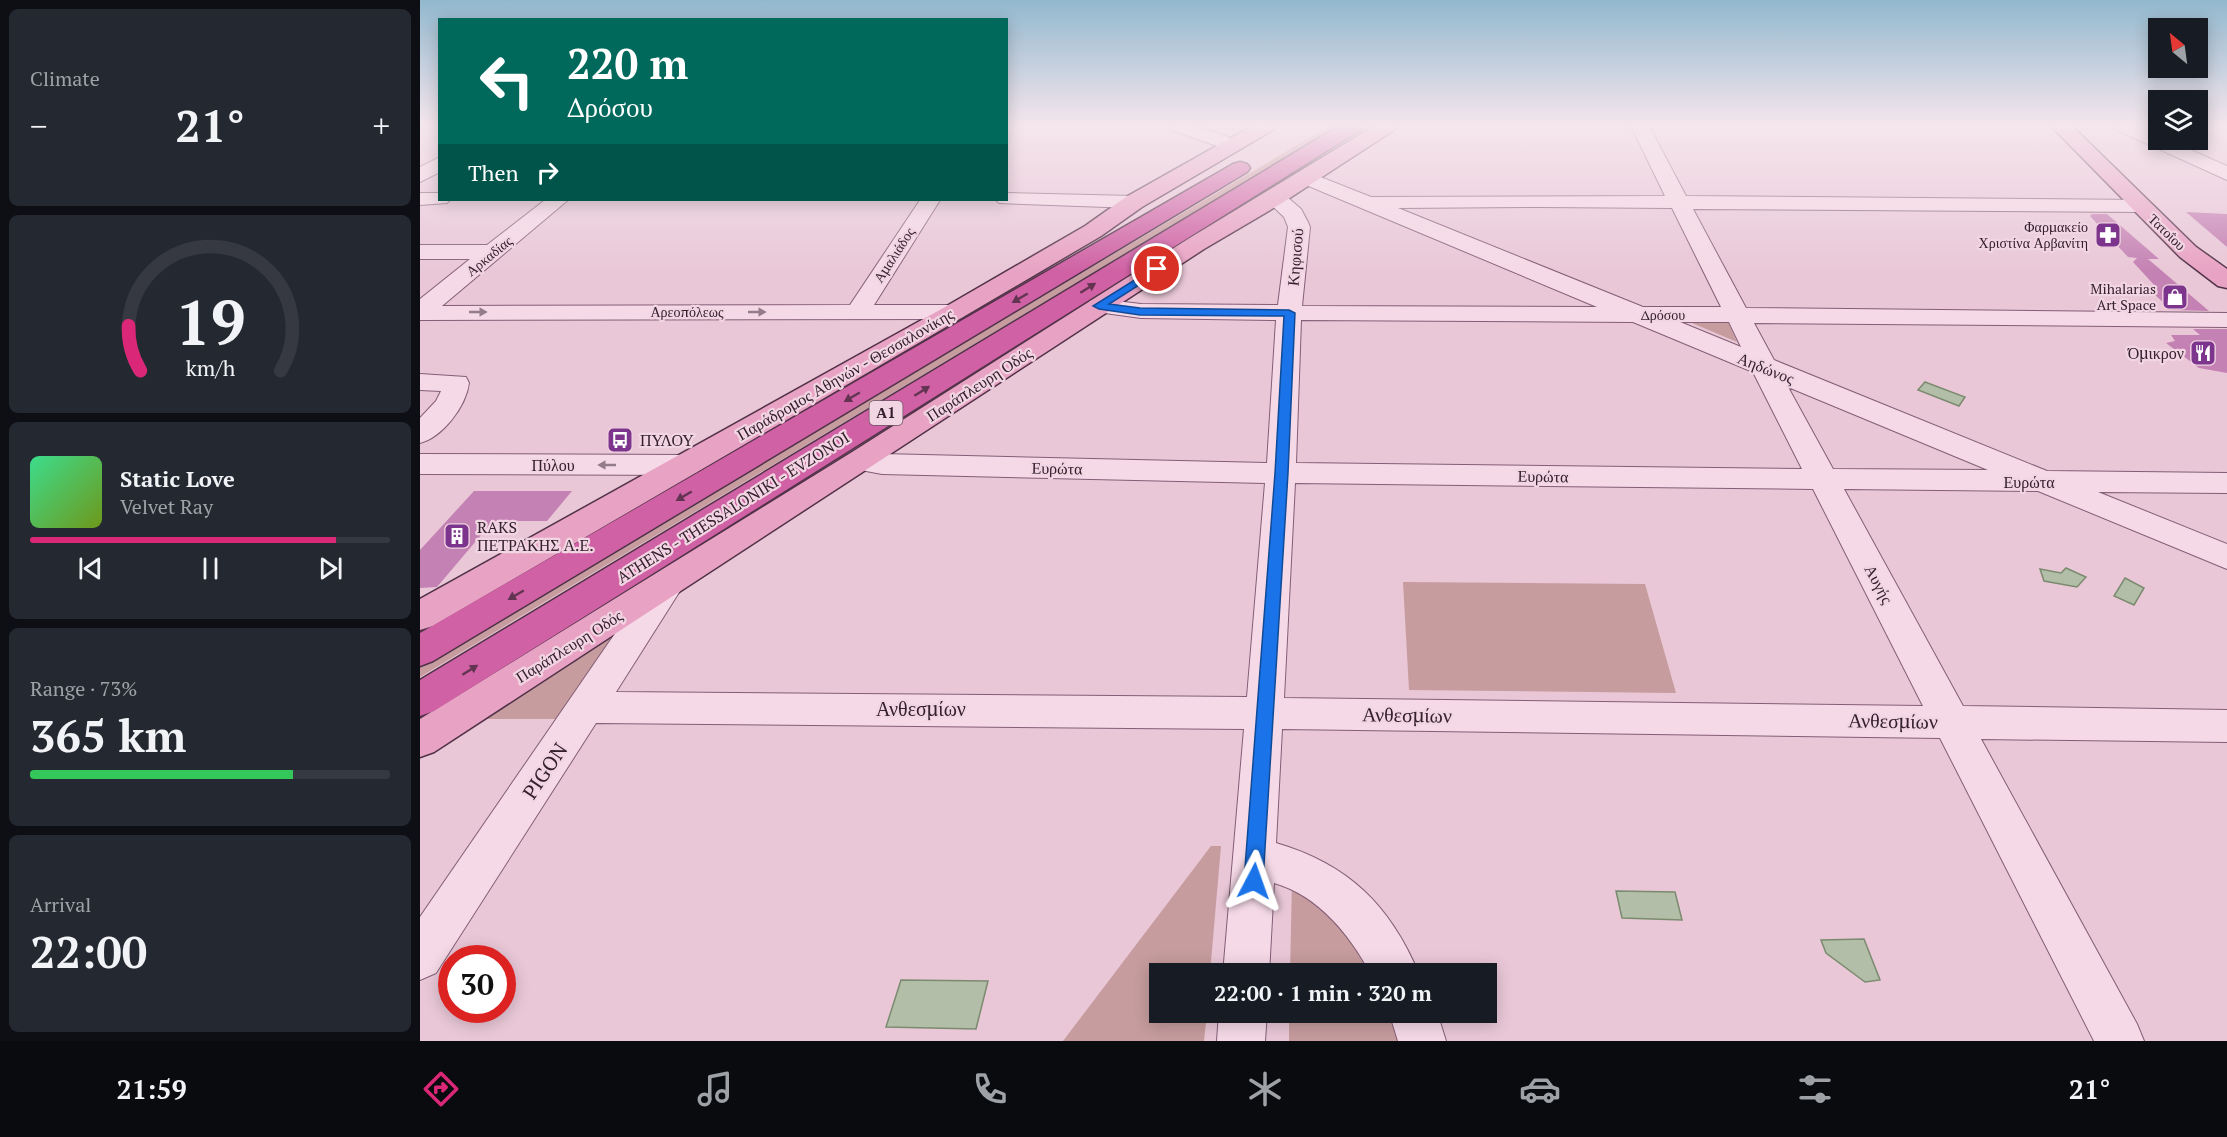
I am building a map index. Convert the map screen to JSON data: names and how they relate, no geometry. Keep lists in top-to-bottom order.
{
  "streets": {
    "highway": ["Α1", "ATHENS - THESSALONIKI - EVZONOI"],
    "main road": ["Τατοΐου", "Παράδρομος Αθηνών - Θεσσαλονίκης", "Παράπλευρη Οδός"],
    "street": [
      "Αμαλιάδος",
      "Αρκαδίας",
      "Κηφισού",
      "Αρεοπόλεως",
      "Δρόσου",
      "Αηδώνος",
      "Πύλου",
      "Ευρώτα",
      "Αυγής",
      "Ανθεσμίων",
      "PIGON"
    ]
  },
  "crossings": [
    ["Αμαλιάδος", "Αρεοπόλεως"],
    ["Αρκαδίας", "Αρεοπόλεως"],
    ["Κηφισού", "Δρόσου"],
    ["Κηφισού", "Παράπλευρη Οδός"],
    ["Κηφισού", "Ευρώτα"],
    ["Κηφισού", "Ανθεσμίων"],
    ["Αρεοπόλεως", "Παράδρομος Αθηνών - Θεσσαλονίκης"],
    ["Δρόσου", "Αηδώνος"],
    ["Δρόσου", "Παράπλευρη Οδός"],
    ["Δρόσου", "Αυγής"],
    ["Αηδώνος", "Παράπλευρη Οδός"],
    ["Αηδώνος", "Ευρώτα"],
    ["Αηδώνος", "Αυγής"],
    ["Παράδρομος Αθηνών - Θεσσαλονίκης", "Πύλου"],
    ["Παράπλευρη Οδός", "Ευρώτα"],
    ["Παράπλευρη Οδός", "PIGON"],
    ["Ευρώτα", "Αυγής"],
    ["Αυγής", "Ανθεσμίων"],
    ["Ανθεσμίων", "PIGON"]
  ],
  "one_way": ["Αρεοπόλεως"],
  "places": {
    "pharmacy": ["Φαρμακείο Χριστίνα Αρβανίτη"],
    "shop": ["Mihalarias Art Space"],
    "restaurant": ["Όμικρον"],
    "bus stop": ["ΠΥΛΟΥ"],
    "building": ["RAKS ΠΕΤΡΑΚΗΣ Α.Ε."]
  },
  "north": "top left",
  "page": {
    "tile": [
      "Climate",
      ["Range · 73%", "365 km"],
      ["Arrival", "22:00"]
    ],
    "turn": ["220 m", "Δρόσου"],
    "heat": ["−", "21°", "+"],
    "then": "Then",
    "song": ["Static Love", "Velvet Ray"],
    "limit": "30",
    "trip": "22:00 · 1 min · 320 m",
    "tabs": ["21:59", "21°"],
    "gauge": ["19", "km/h"]
  }
}
